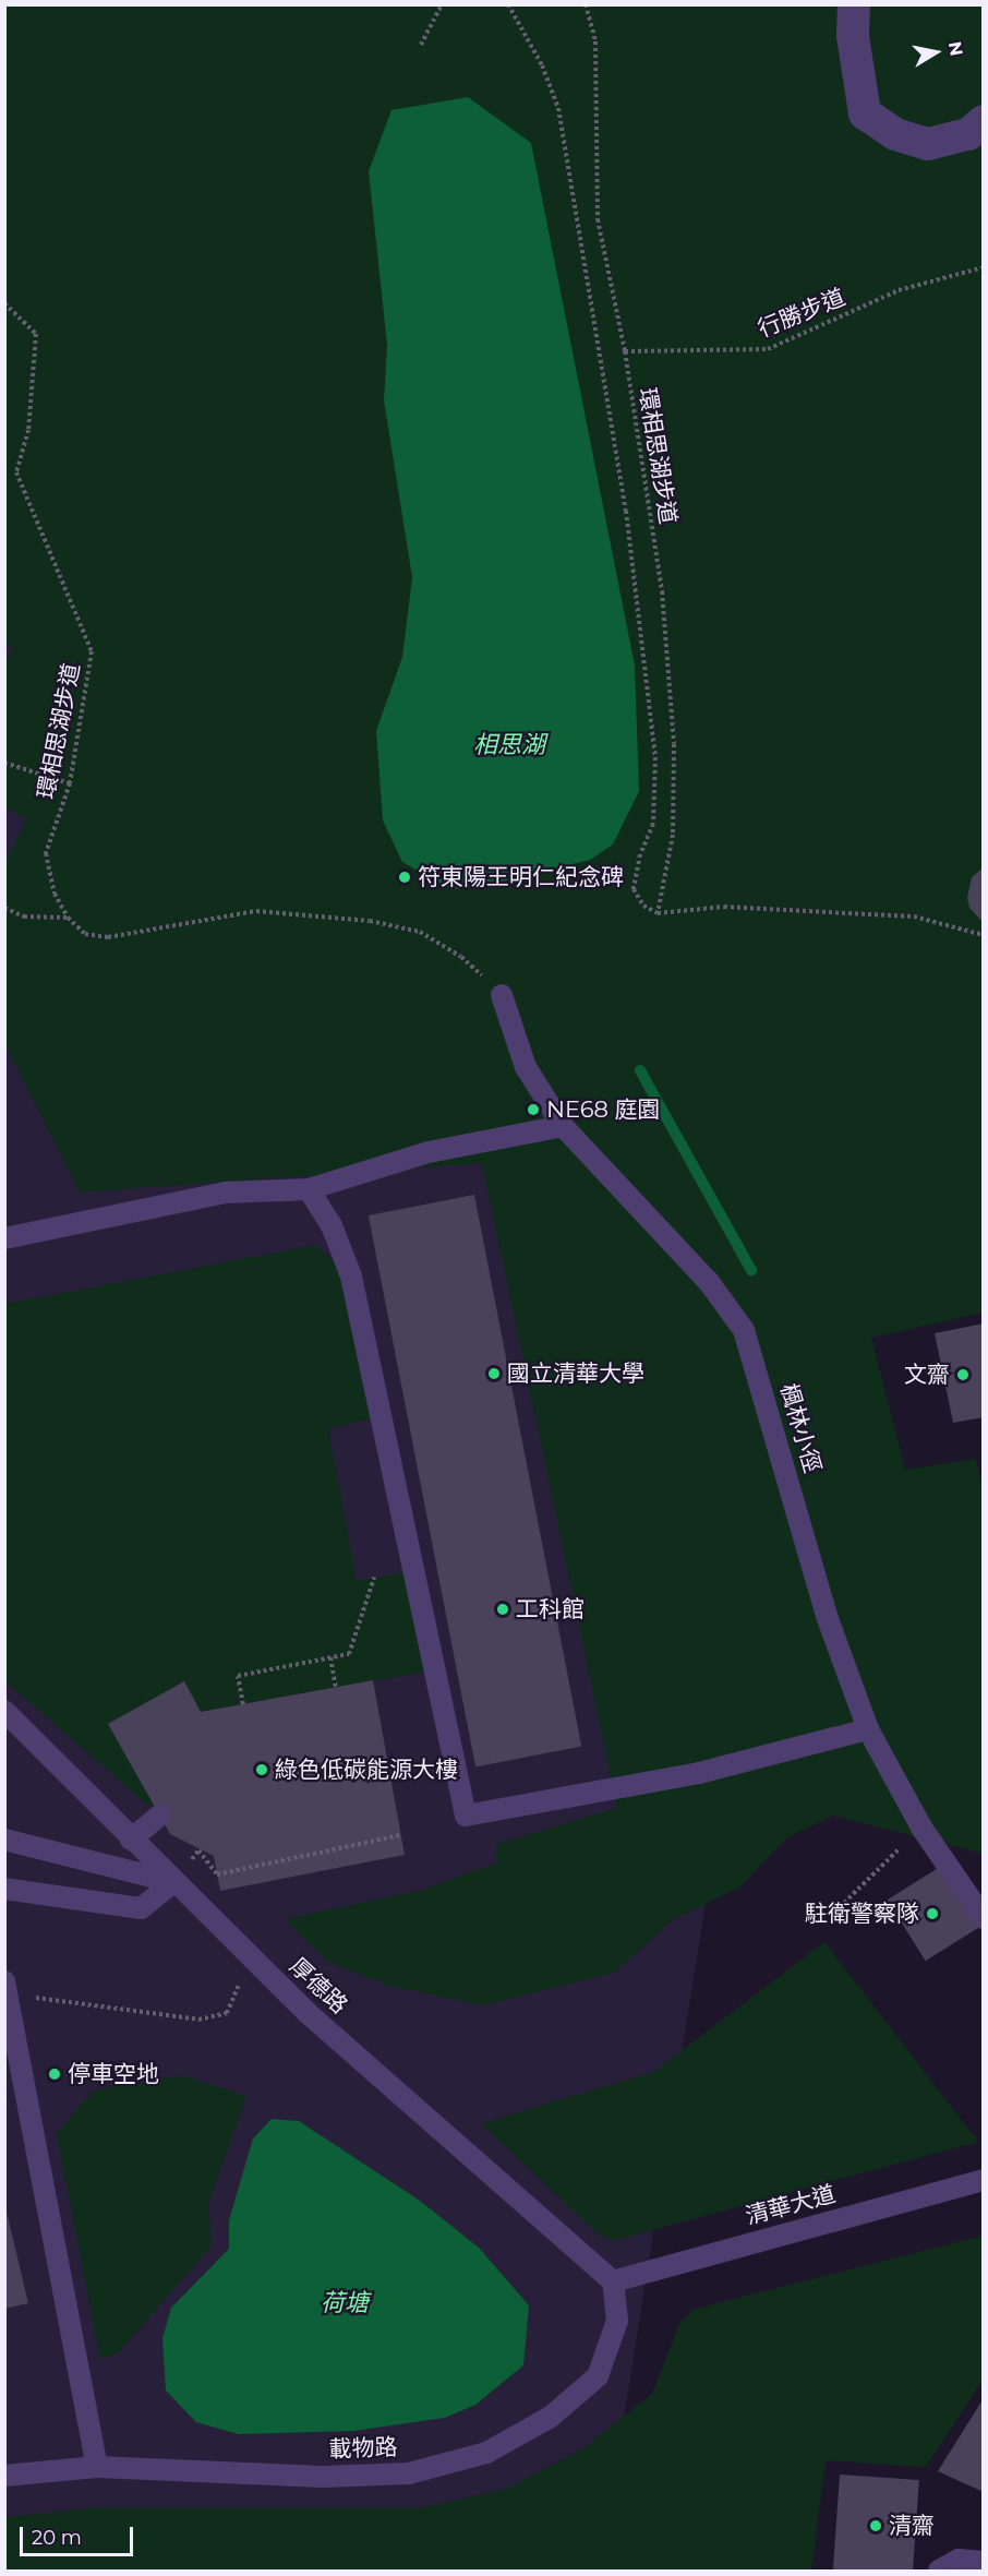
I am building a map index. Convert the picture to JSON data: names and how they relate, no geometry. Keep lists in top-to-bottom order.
{
  "streets": {
    "lane": [
      "楓林小徑",
      "厚德路",
      "清華大道",
      "載物路"
    ],
    "path": ["行勝步道", "環相思湖步道"]
  },
  "crossings": [
    ["行勝步道", "環相思湖步道"],
    ["厚德路", "清華大道"],
    ["厚德路", "載物路"],
    ["清華大道", "載物路"]
  ],
  "water": ["相思湖", "荷塘"],
  "places": [
    "符東陽王明仁紀念碑",
    "NE68 庭園",
    "國立清華大學",
    "文齋",
    "工科館",
    "綠色低碳能源大樓",
    "駐衛警察隊",
    "停車空地",
    "清齋"
  ],
  "scale_bar": "20 m",
  "north": "right"
}
